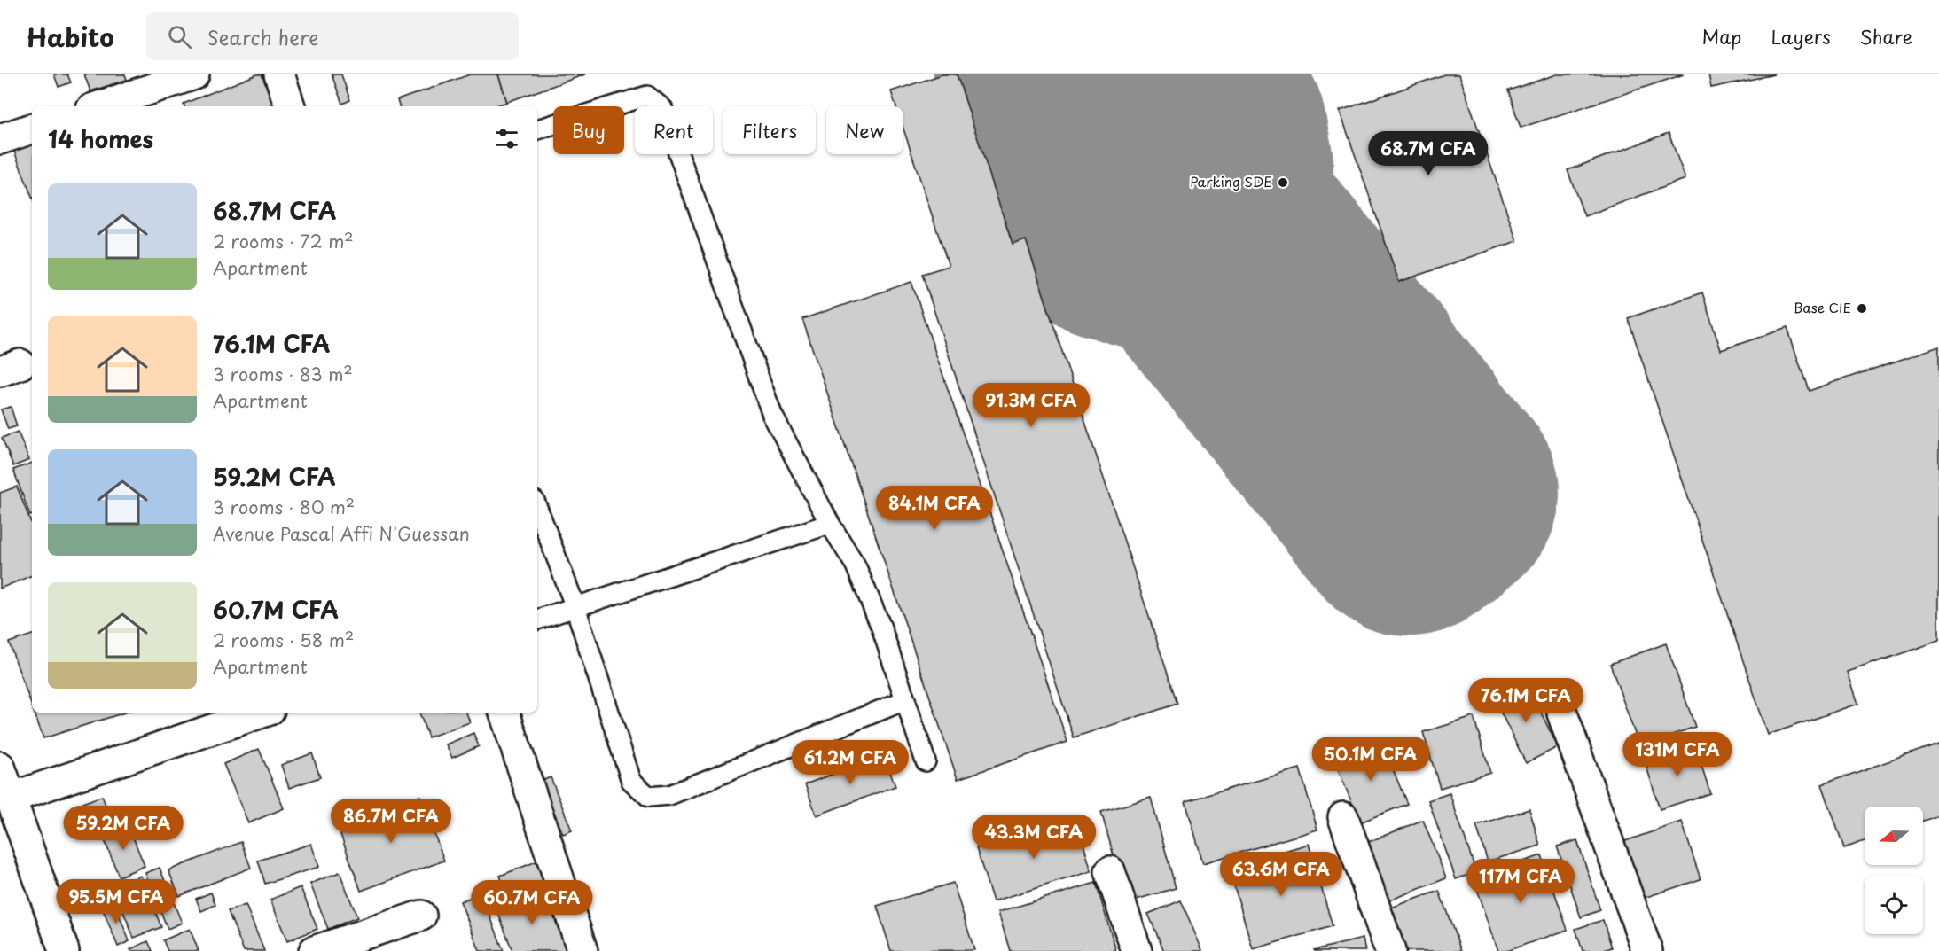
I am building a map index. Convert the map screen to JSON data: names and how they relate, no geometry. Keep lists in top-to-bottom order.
{
  "places": ["Parking SDE", "Base CIE"],
  "north": "left",
  "page": {
    "header": "Habito",
    "search": "Search here",
    "nav": ["Map", "Layers", "Share"],
    "chip": [
      "Buy",
      "Rent",
      "Filters",
      "New"
    ],
    "heading": "14 homes",
    "price": [
      "68.7M CFA",
      "91.3M CFA",
      "84.1M CFA",
      "76.1M CFA",
      "131M CFA",
      "50.1M CFA",
      "61.2M CFA",
      "86.7M CFA",
      "59.2M CFA",
      "43.3M CFA",
      "63.6M CFA",
      "117M CFA",
      "95.5M CFA",
      "60.7M CFA"
    ],
    "list": [
      {
        "name": "68.7M CFA",
        "note": "2 rooms · 72 m² · Apartment"
      },
      {
        "name": "76.1M CFA",
        "note": "3 rooms · 83 m² · Apartment"
      },
      {
        "name": "59.2M CFA",
        "note": "3 rooms · 80 m² · Avenue Pascal Affi N'Guessan"
      },
      {
        "name": "60.7M CFA",
        "note": "2 rooms · 58 m² · Apartment"
      }
    ]
  }
}
